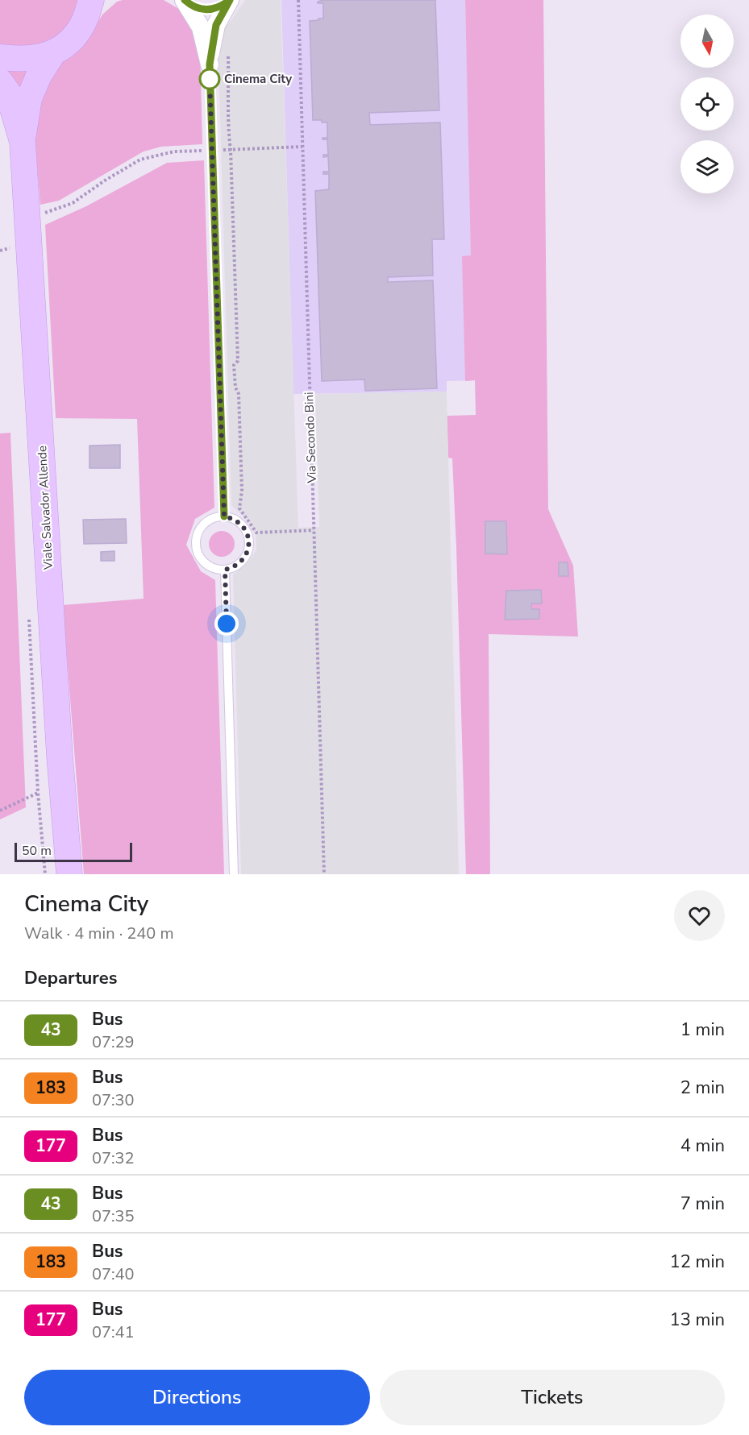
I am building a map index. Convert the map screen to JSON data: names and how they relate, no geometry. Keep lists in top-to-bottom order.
{
  "streets": {
    "main road": ["Viale Salvador Allende"],
    "path": ["Via Secondo Bini"]
  },
  "places": ["Cinema City"],
  "lines": ["bus line 43"],
  "scale_bar": "50 m",
  "north": "bottom",
  "page": {
    "scale": "50 m",
    "heading": [
      ["Cinema City", "Walk · 4 min · 240 m"],
      "Departures"
    ],
    "list": [
      {
        "mark": "43",
        "name": "Bus",
        "note": "07:29",
        "value": "1 min"
      },
      {
        "mark": "183",
        "name": "Bus",
        "note": "07:30",
        "value": "2 min"
      },
      {
        "mark": "177",
        "name": "Bus",
        "note": "07:32",
        "value": "4 min"
      },
      {
        "mark": "43",
        "name": "Bus",
        "note": "07:35",
        "value": "7 min"
      },
      {
        "mark": "183",
        "name": "Bus",
        "note": "07:40",
        "value": "12 min"
      },
      {
        "mark": "177",
        "name": "Bus",
        "note": "07:41",
        "value": "13 min"
      }
    ],
    "buttons": ["Directions", "Tickets"]
  }
}
